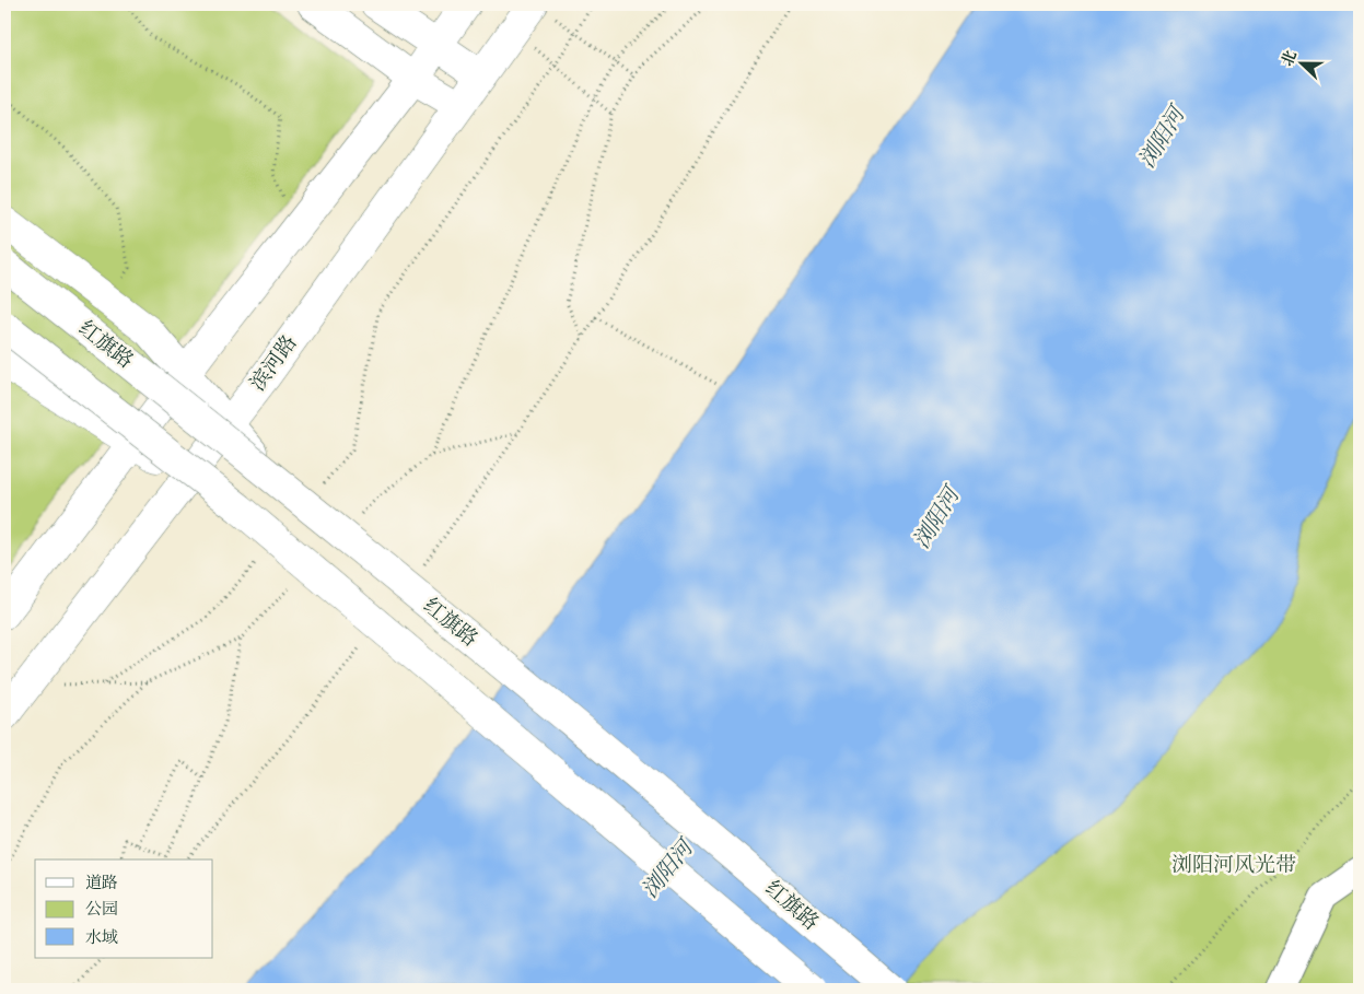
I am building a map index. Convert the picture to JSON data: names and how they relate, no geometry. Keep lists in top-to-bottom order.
{
  "streets": {
    "main road": ["红旗路", "滨河路"]
  },
  "water": ["浏阳河"],
  "parks": ["浏阳河风光带"],
  "legend": ["道路", "公园", "水域"],
  "north": "left"
}
